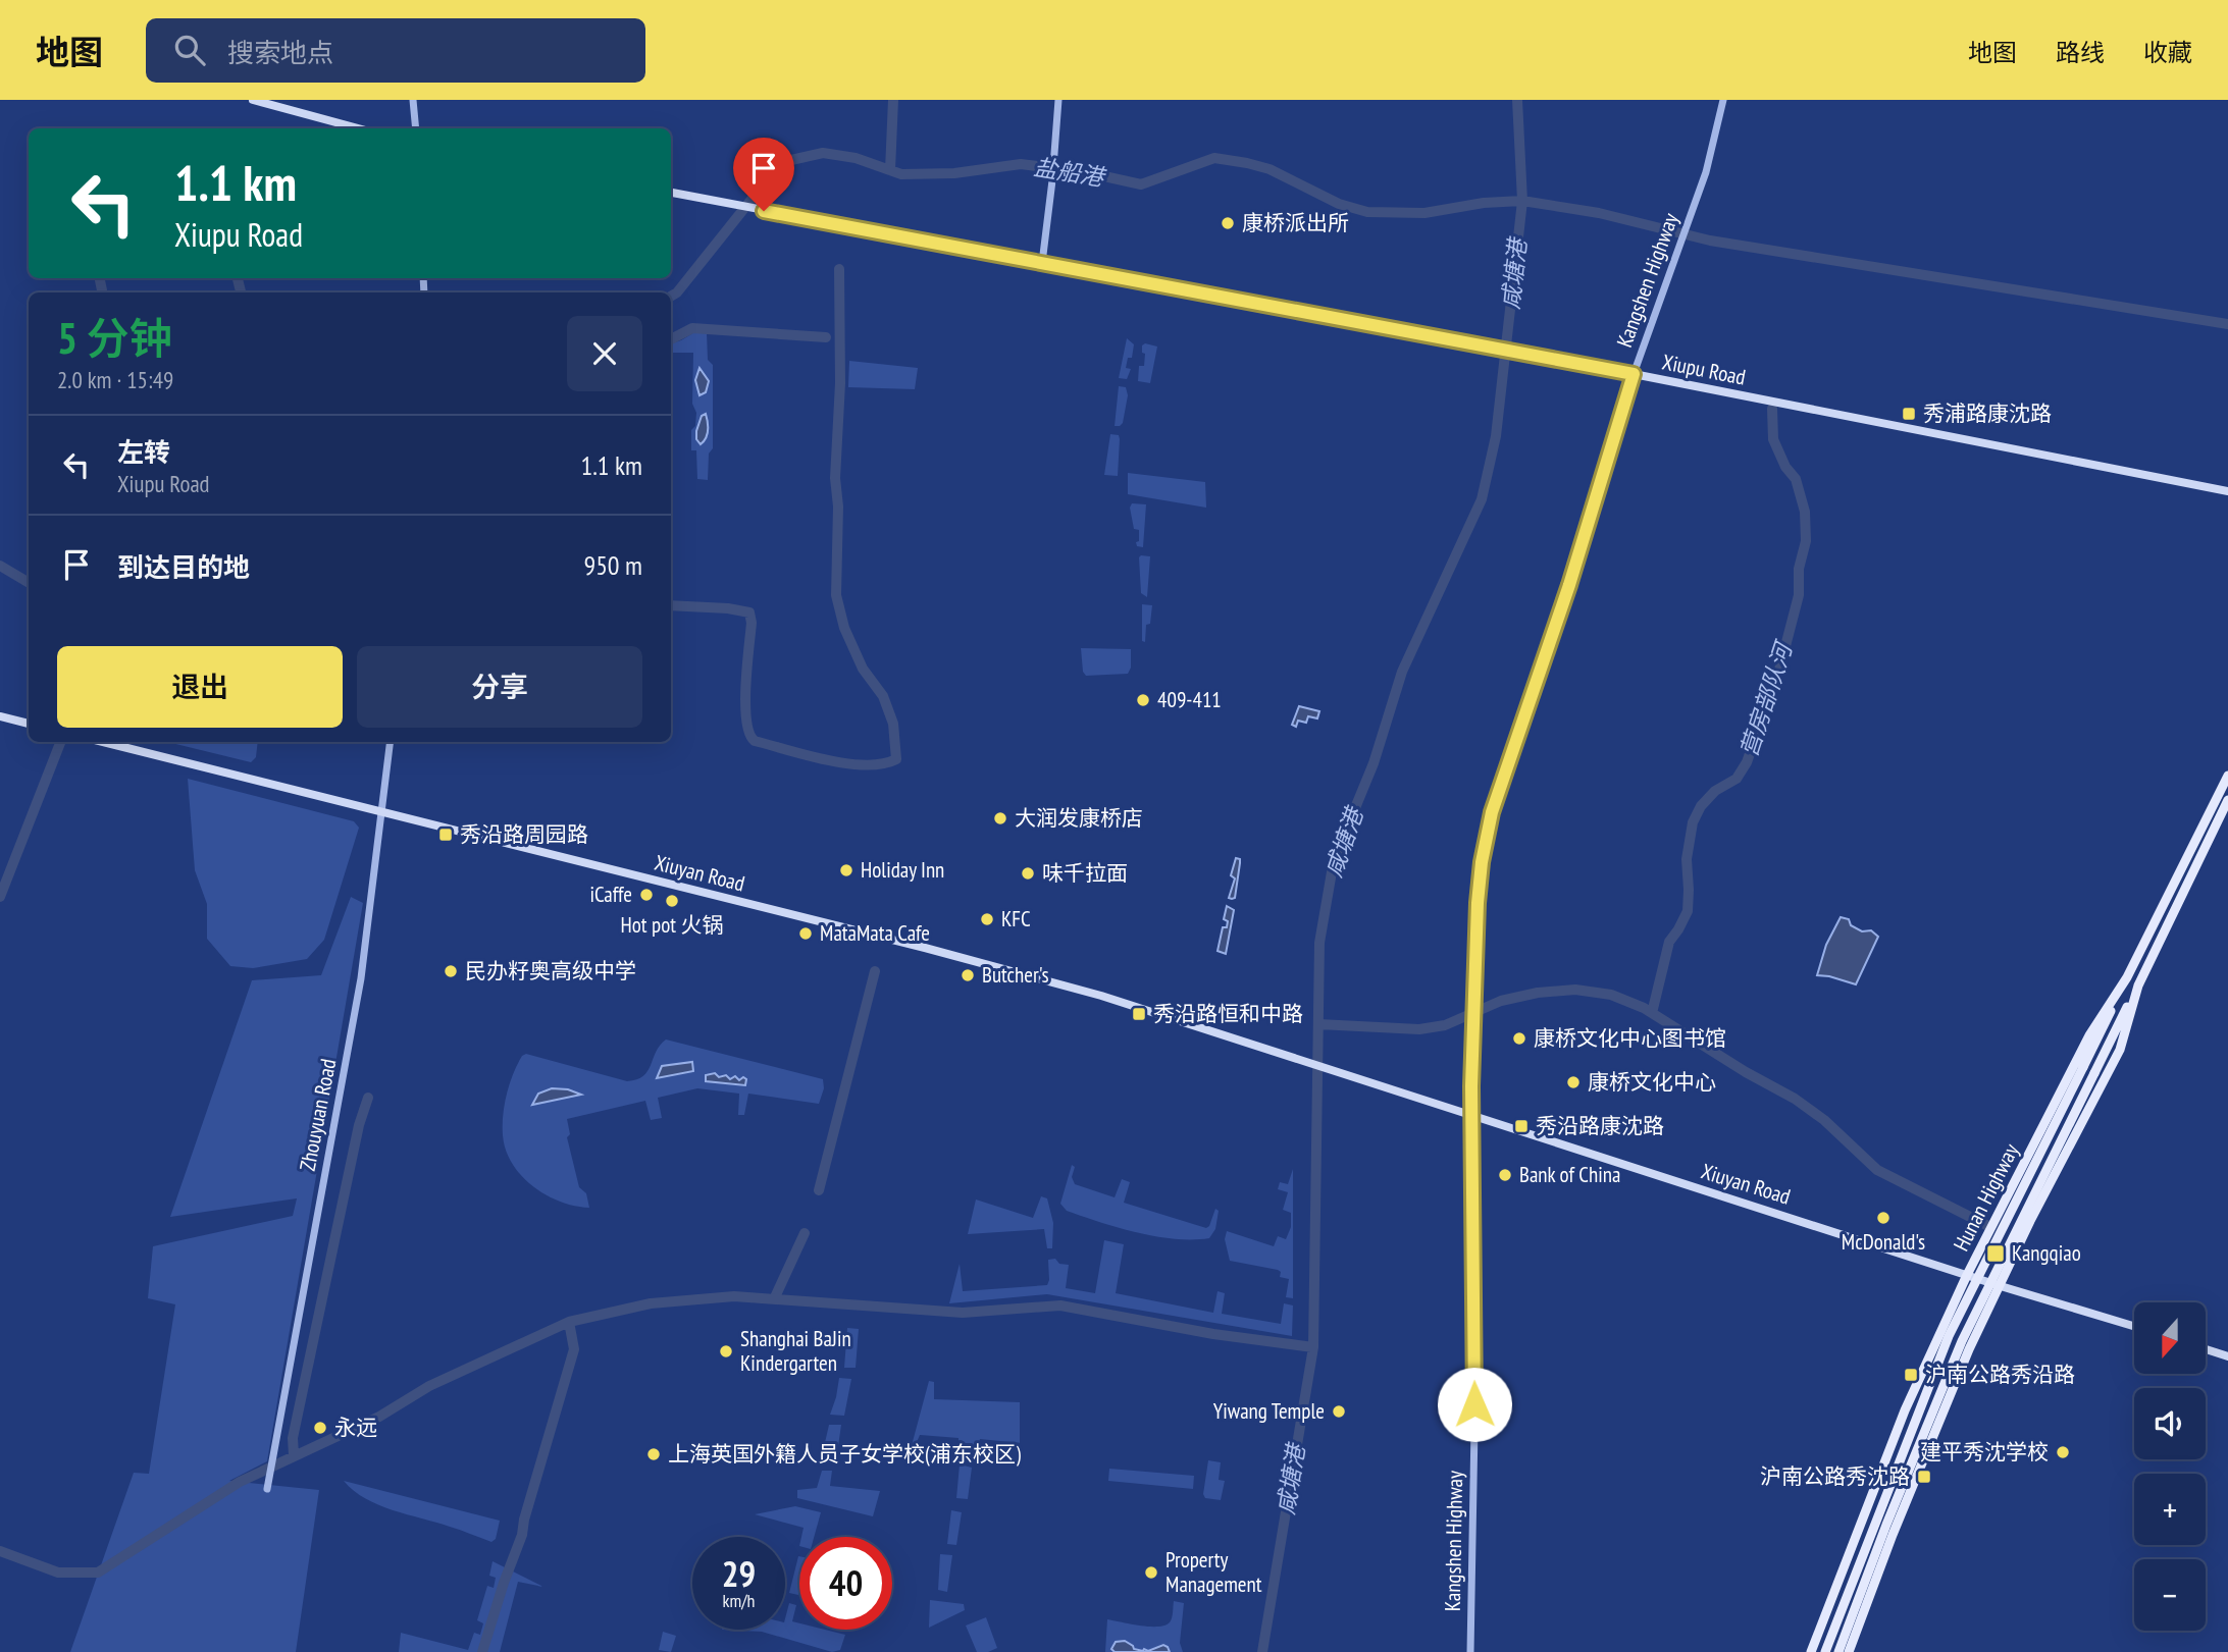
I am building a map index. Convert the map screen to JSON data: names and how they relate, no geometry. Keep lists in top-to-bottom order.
{
  "streets": {
    "main road": ["Xiupu Road", "Xiuyan Road", "Hunan Highway"],
    "street": ["Kangshen Highway", "Zhouyuan Road"]
  },
  "crossings": [
    ["Kangshen Highway", "Xiupu Road"],
    ["Kangshen Highway", "Xiuyan Road"],
    ["Xiuyan Road", "Zhouyuan Road"],
    ["Xiuyan Road", "Hunan Highway"]
  ],
  "water": ["盐船港", "咸塘港", "营房部队河"],
  "places": {
    "other": [
      "康桥派出所",
      "409-411",
      "大润发康桥店",
      "Holiday Inn",
      "味千拉面",
      "iCaffe",
      "Hot pot 火锅",
      "KFC",
      "MataMata Cafe",
      "民办籽奥高级中学",
      "Butcher's",
      "康桥文化中心图书馆",
      "康桥文化中心",
      "Bank of China",
      "McDonald's",
      "Shanghai BaJin Kindergarten",
      "Yiwang Temple",
      "永远",
      "建平秀沈学校",
      "上海英国外籍人员子女学校(浦东校区)",
      "Property Management"
    ],
    "transit": [
      "秀浦路康沈路",
      "秀沿路周园路",
      "秀沿路恒和中路",
      "秀沿路康沈路",
      "Kangqiao",
      "沪南公路秀沿路",
      "沪南公路秀沈路"
    ]
  },
  "north": "bottom",
  "page": {
    "header": "地图",
    "search": "搜索地点",
    "nav": ["地图", "路线", "收藏"],
    "turn": ["1.1 km", "Xiupu Road"],
    "heading": ["5 分钟", "2.0 km · 15:49"],
    "list": [
      {
        "name": "左转",
        "note": "Xiupu Road",
        "value": "1.1 km"
      },
      {
        "name": "到达目的地",
        "value": "950 m"
      }
    ],
    "buttons": ["退出", "分享"],
    "map_buttons": ["+", "−"],
    "speed": "29 km/h",
    "limit": "40"
  }
}
